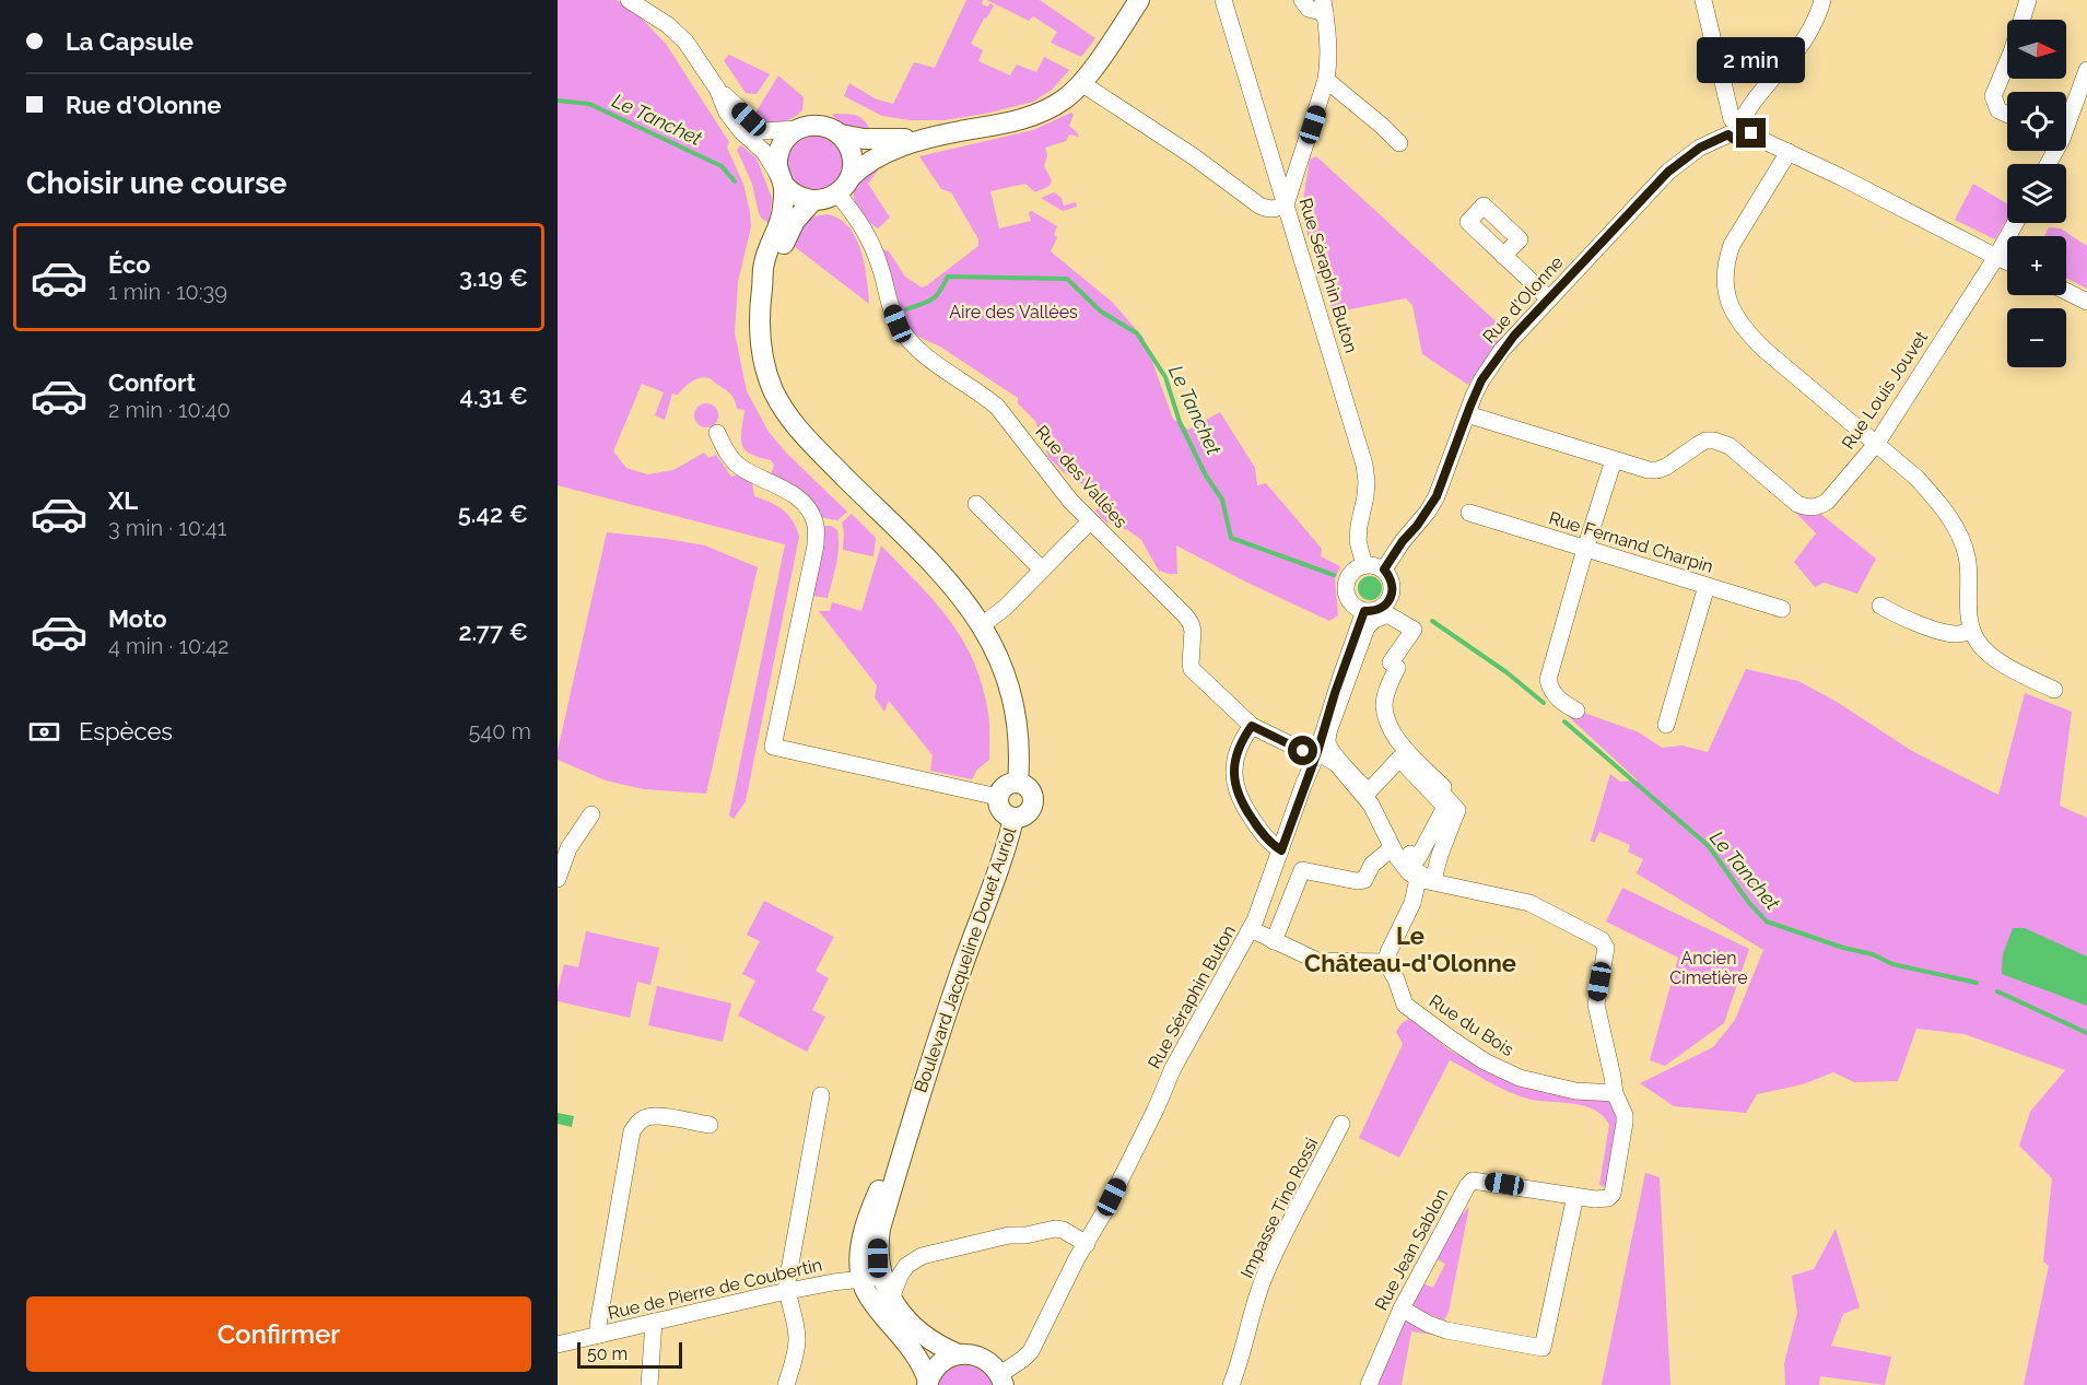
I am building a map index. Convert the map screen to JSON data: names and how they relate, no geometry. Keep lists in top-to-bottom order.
{
  "streets": {
    "main road": ["Boulevard Jacqueline Douet Auriol"],
    "street": [
      "Rue Séraphin Buton",
      "Rue d'Olonne",
      "Rue Louis Jouvet",
      "Rue des Vallées",
      "Rue Fernand Charpin",
      "Rue du Bois",
      "Impasse Tino Rossi",
      "Rue Jean Sablon",
      "Rue de Pierre de Coubertin"
    ]
  },
  "crossings": [
    ["Rue Séraphin Buton", "Rue d'Olonne"],
    ["Rue Séraphin Buton", "Rue des Vallées"],
    ["Rue Séraphin Buton", "Boulevard Jacqueline Douet Auriol"],
    ["Rue d'Olonne", "Rue Louis Jouvet"],
    ["Boulevard Jacqueline Douet Auriol", "Rue de Pierre de Coubertin"],
    ["Rue du Bois", "Rue Jean Sablon"]
  ],
  "districts": ["Le Château-d'Olonne"],
  "water": ["Le Tanchet"],
  "parks": ["Aire des Vallées", "Ancien Cimetière"],
  "scale_bar": "50 m",
  "north": "right",
  "page": {
    "banner": ["La Capsule", "Rue d'Olonne"],
    "map_buttons": ["+", "−"],
    "bubble": "2 min",
    "heading": "Choisir une course",
    "list": [
      {
        "name": "Éco",
        "note": "1 min · 10:39",
        "value": "3.19 €"
      },
      {
        "name": "Confort",
        "note": "2 min · 10:40",
        "value": "4.31 €"
      },
      {
        "name": "XL",
        "note": "3 min · 10:41",
        "value": "5.42 €"
      },
      {
        "name": "Moto",
        "note": "4 min · 10:42",
        "value": "2.77 €"
      }
    ],
    "pay": ["Espèces", "540 m"],
    "buttons": "Confirmer",
    "scale": "50 m"
  }
}
